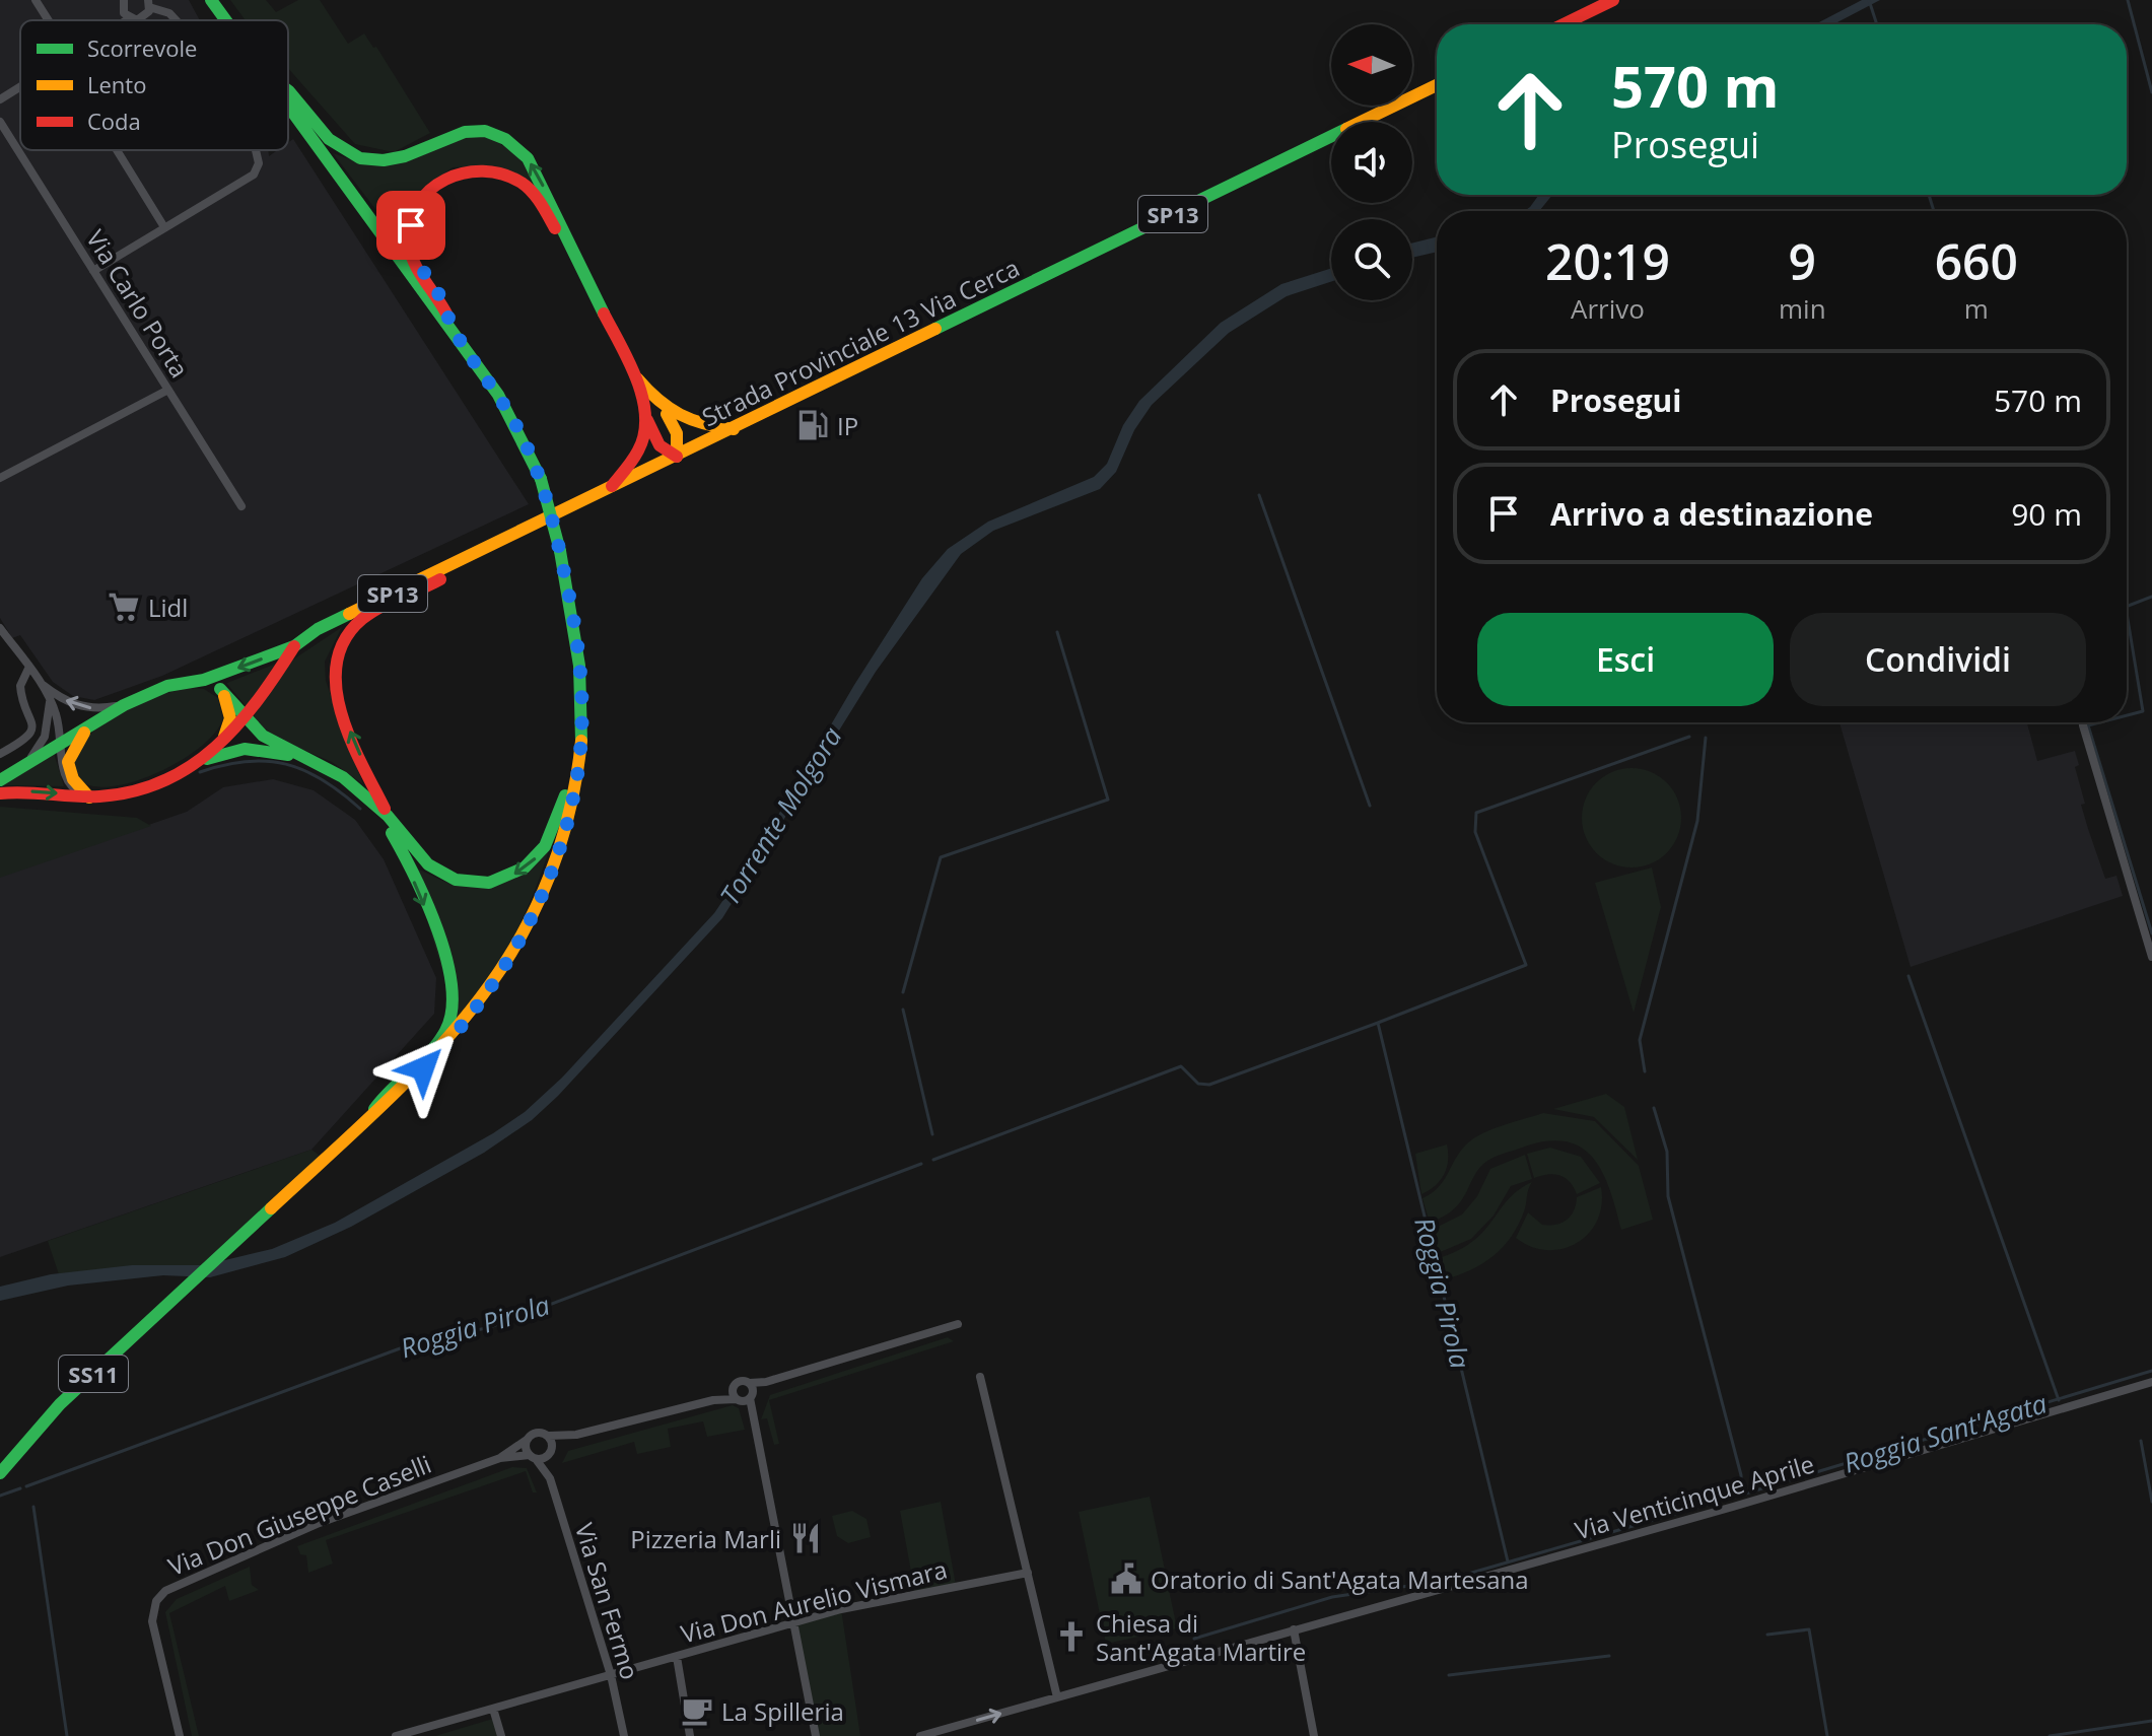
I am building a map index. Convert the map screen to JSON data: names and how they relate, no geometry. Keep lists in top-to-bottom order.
{
  "streets": {
    "main road": ["SP13", "Strada Provinciale 13 Via Cerca", "SS11"],
    "street": [
      "Via Carlo Porta",
      "Via Venticinque Aprile",
      "Via Don Giuseppe Caselli",
      "Via San Fermo",
      "Via Don Aurelio Vismara"
    ]
  },
  "crossings": [
    ["SP13", "Strada Provinciale 13 Via Cerca"],
    ["Via San Fermo", "Via Don Aurelio Vismara"]
  ],
  "water": ["Torrente Molgora", "Roggia Pirola", "Roggia Sant'Agata"],
  "places": {
    "fuel station": ["IP"],
    "supermarket": ["Lidl"],
    "restaurant": ["Pizzeria Marli"],
    "public building": ["Oratorio di Sant'Agata Martesana"],
    "church": ["Chiesa di Sant'Agata Martire"],
    "cafe": ["La Spilleria"]
  },
  "legend": ["Scorrevole", "Lento", "Coda"],
  "north": "left",
  "page": {
    "turn": ["570 m", "Prosegui"],
    "eta": [
      "20:19",
      "Arrivo",
      "9",
      "min",
      "660",
      "m"
    ],
    "list": [
      {
        "name": "Prosegui",
        "value": "570 m"
      },
      {
        "name": "Arrivo a destinazione",
        "value": "90 m"
      }
    ],
    "buttons": ["Esci", "Condividi"]
  }
}
